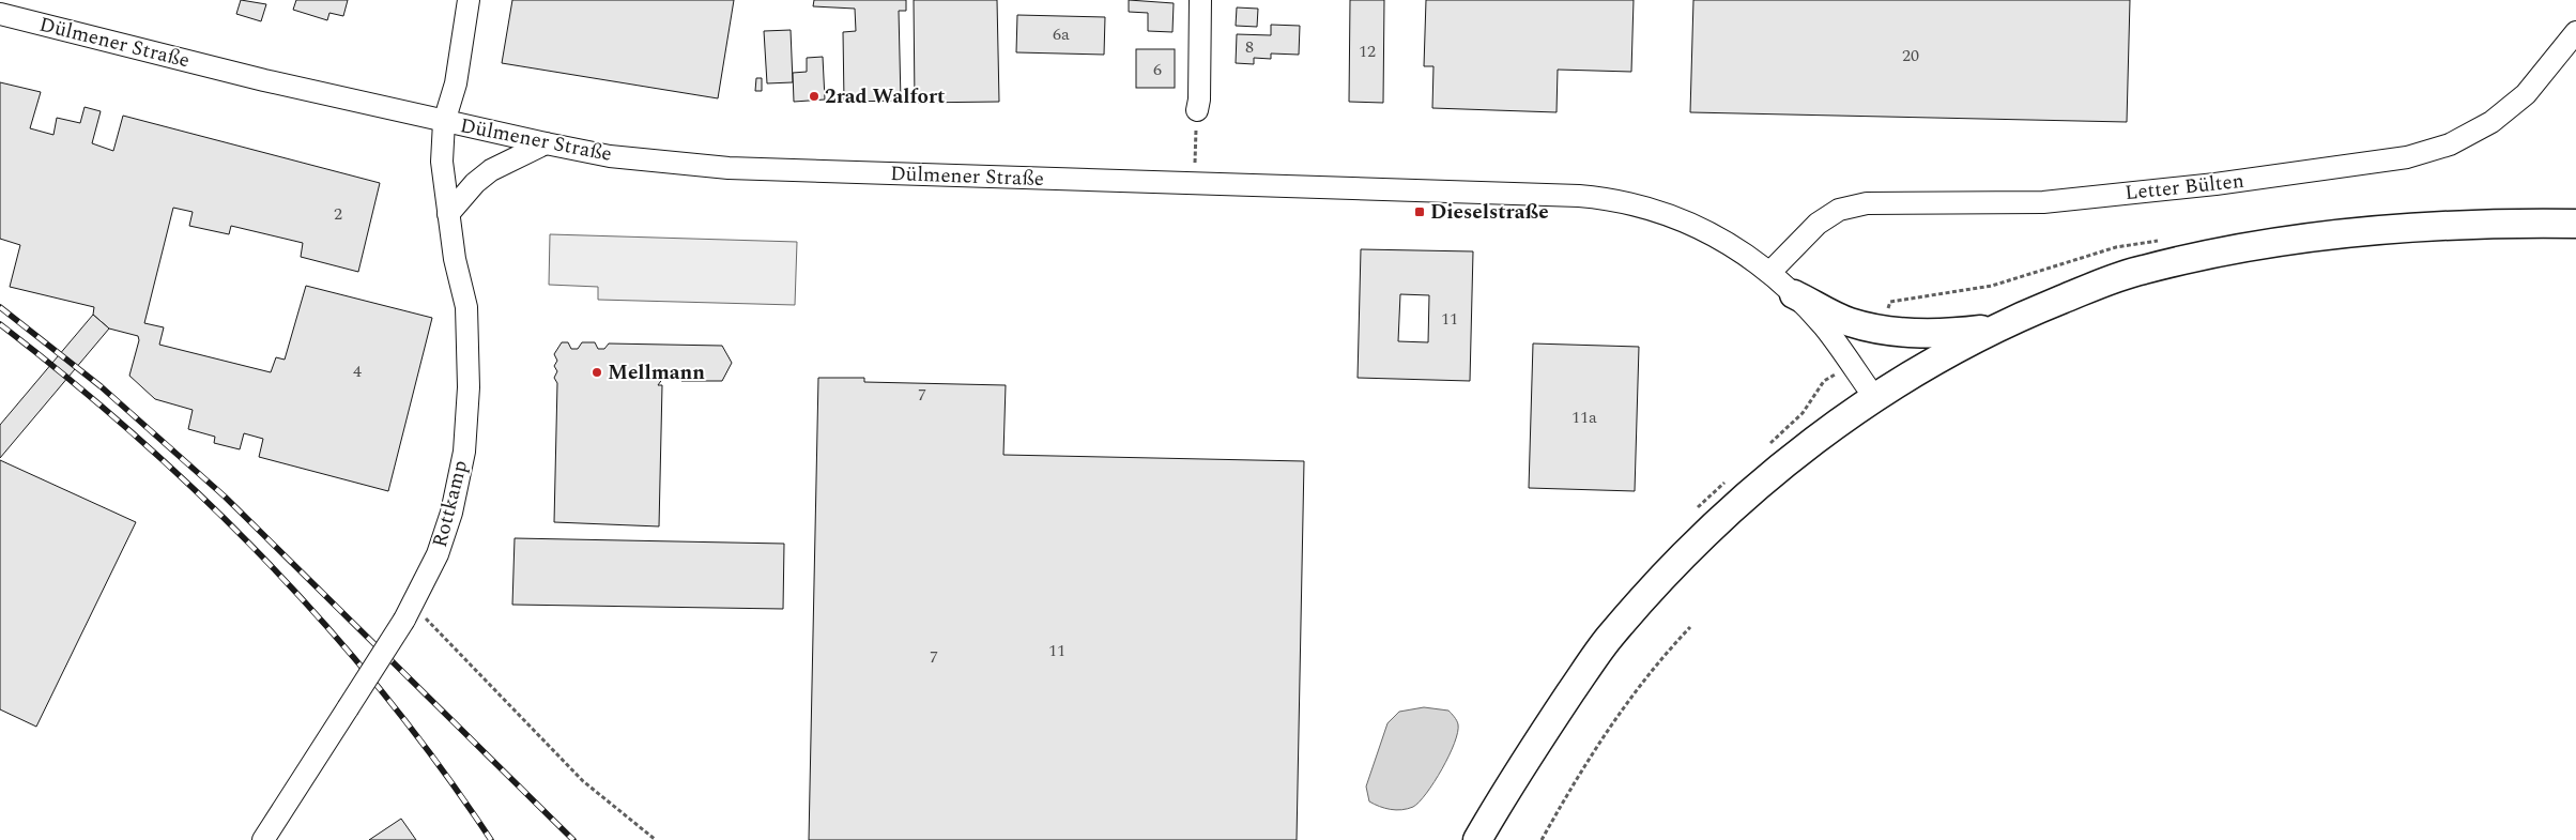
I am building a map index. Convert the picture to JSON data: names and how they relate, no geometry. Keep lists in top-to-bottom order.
{
  "streets": {
    "street": ["Dülmener Straße", "Letter Bülten", "Rottkamp"]
  },
  "crossings": [
    ["Dülmener Straße", "Letter Bülten"],
    ["Dülmener Straße", "Rottkamp"]
  ],
  "places": {
    "other": ["2rad Walfort", "Mellmann"],
    "transit": ["Dieselstraße"]
  },
  "house_numbers": [
    "6a",
    "8",
    "12",
    "20",
    "6",
    "2",
    "11",
    "4",
    "7",
    "11a",
    "11",
    "7"
  ]
}
